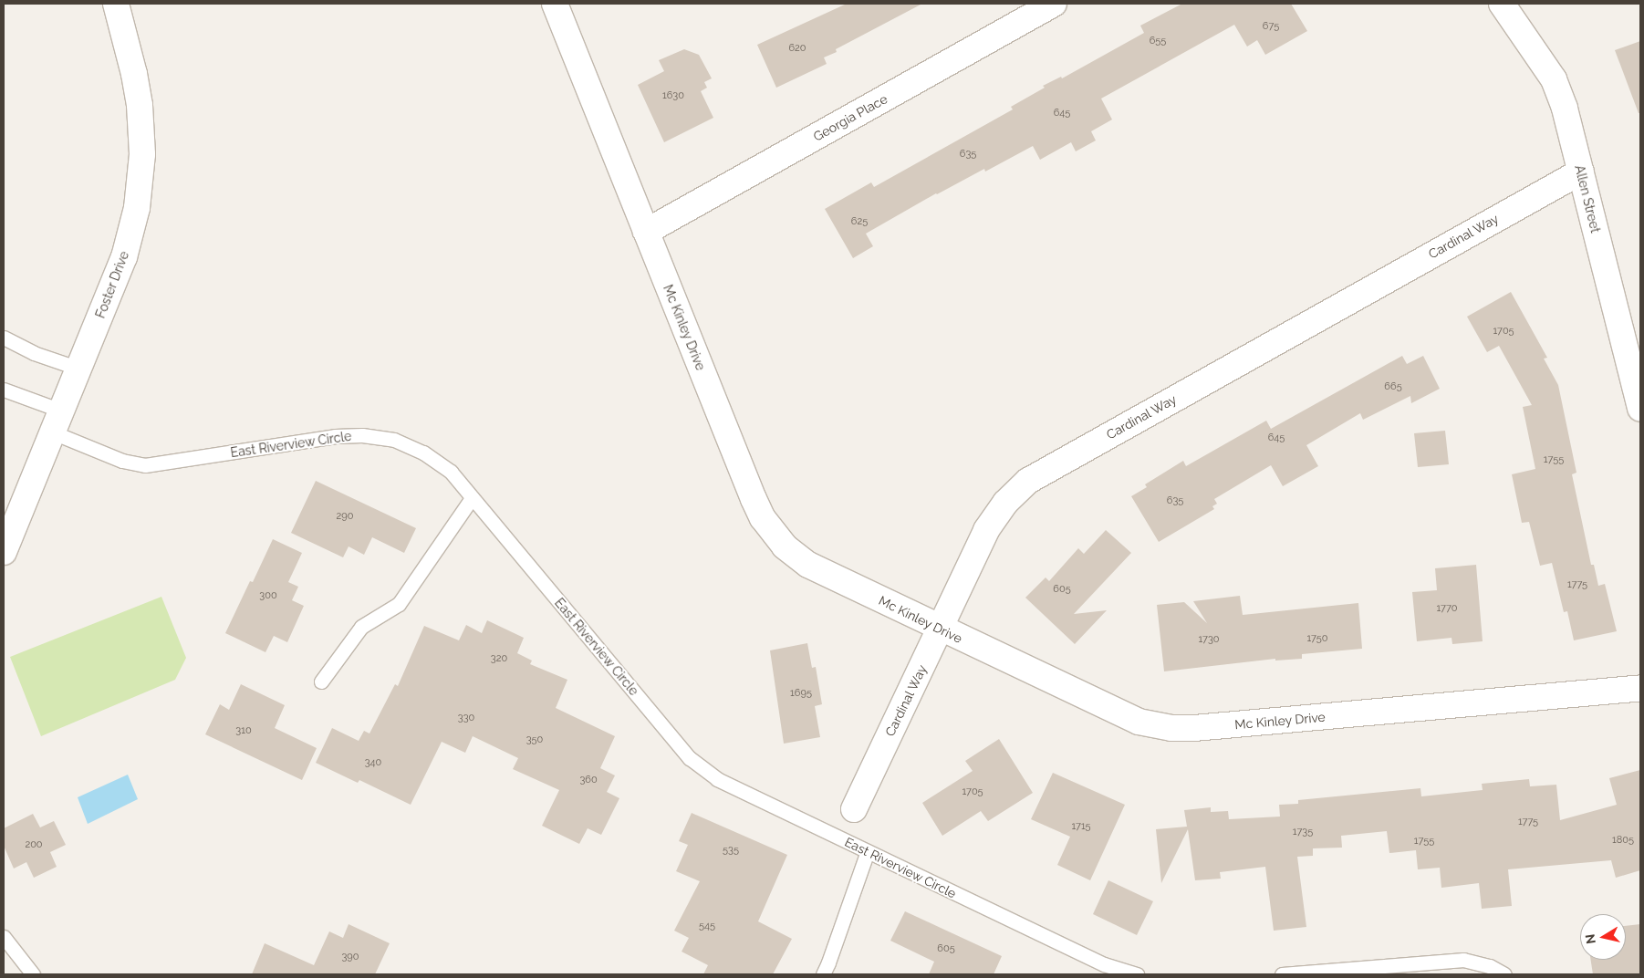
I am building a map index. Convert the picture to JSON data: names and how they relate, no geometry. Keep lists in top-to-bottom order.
{
  "streets": {
    "street": [
      "Georgia Place",
      "Allen Street",
      "Cardinal Way",
      "Foster Drive",
      "Mc Kinley Drive"
    ],
    "lane": ["East Riverview Circle"]
  },
  "crossings": [
    ["Georgia Place", "Mc Kinley Drive"],
    ["Allen Street", "Cardinal Way"],
    ["Cardinal Way", "Mc Kinley Drive"],
    ["Foster Drive", "East Riverview Circle"]
  ],
  "house_numbers": [
    "675",
    "655",
    "620",
    "1630",
    "645",
    "635",
    "625",
    "1705",
    "665",
    "645",
    "1755",
    "635",
    "290",
    "1775",
    "605",
    "300",
    "1770",
    "1750",
    "1730",
    "320",
    "1695",
    "330",
    "310",
    "350",
    "340",
    "360",
    "1705",
    "1775",
    "1715",
    "1735",
    "1805",
    "1755",
    "200",
    "535",
    "545",
    "605",
    "390"
  ],
  "north": "left"
}
